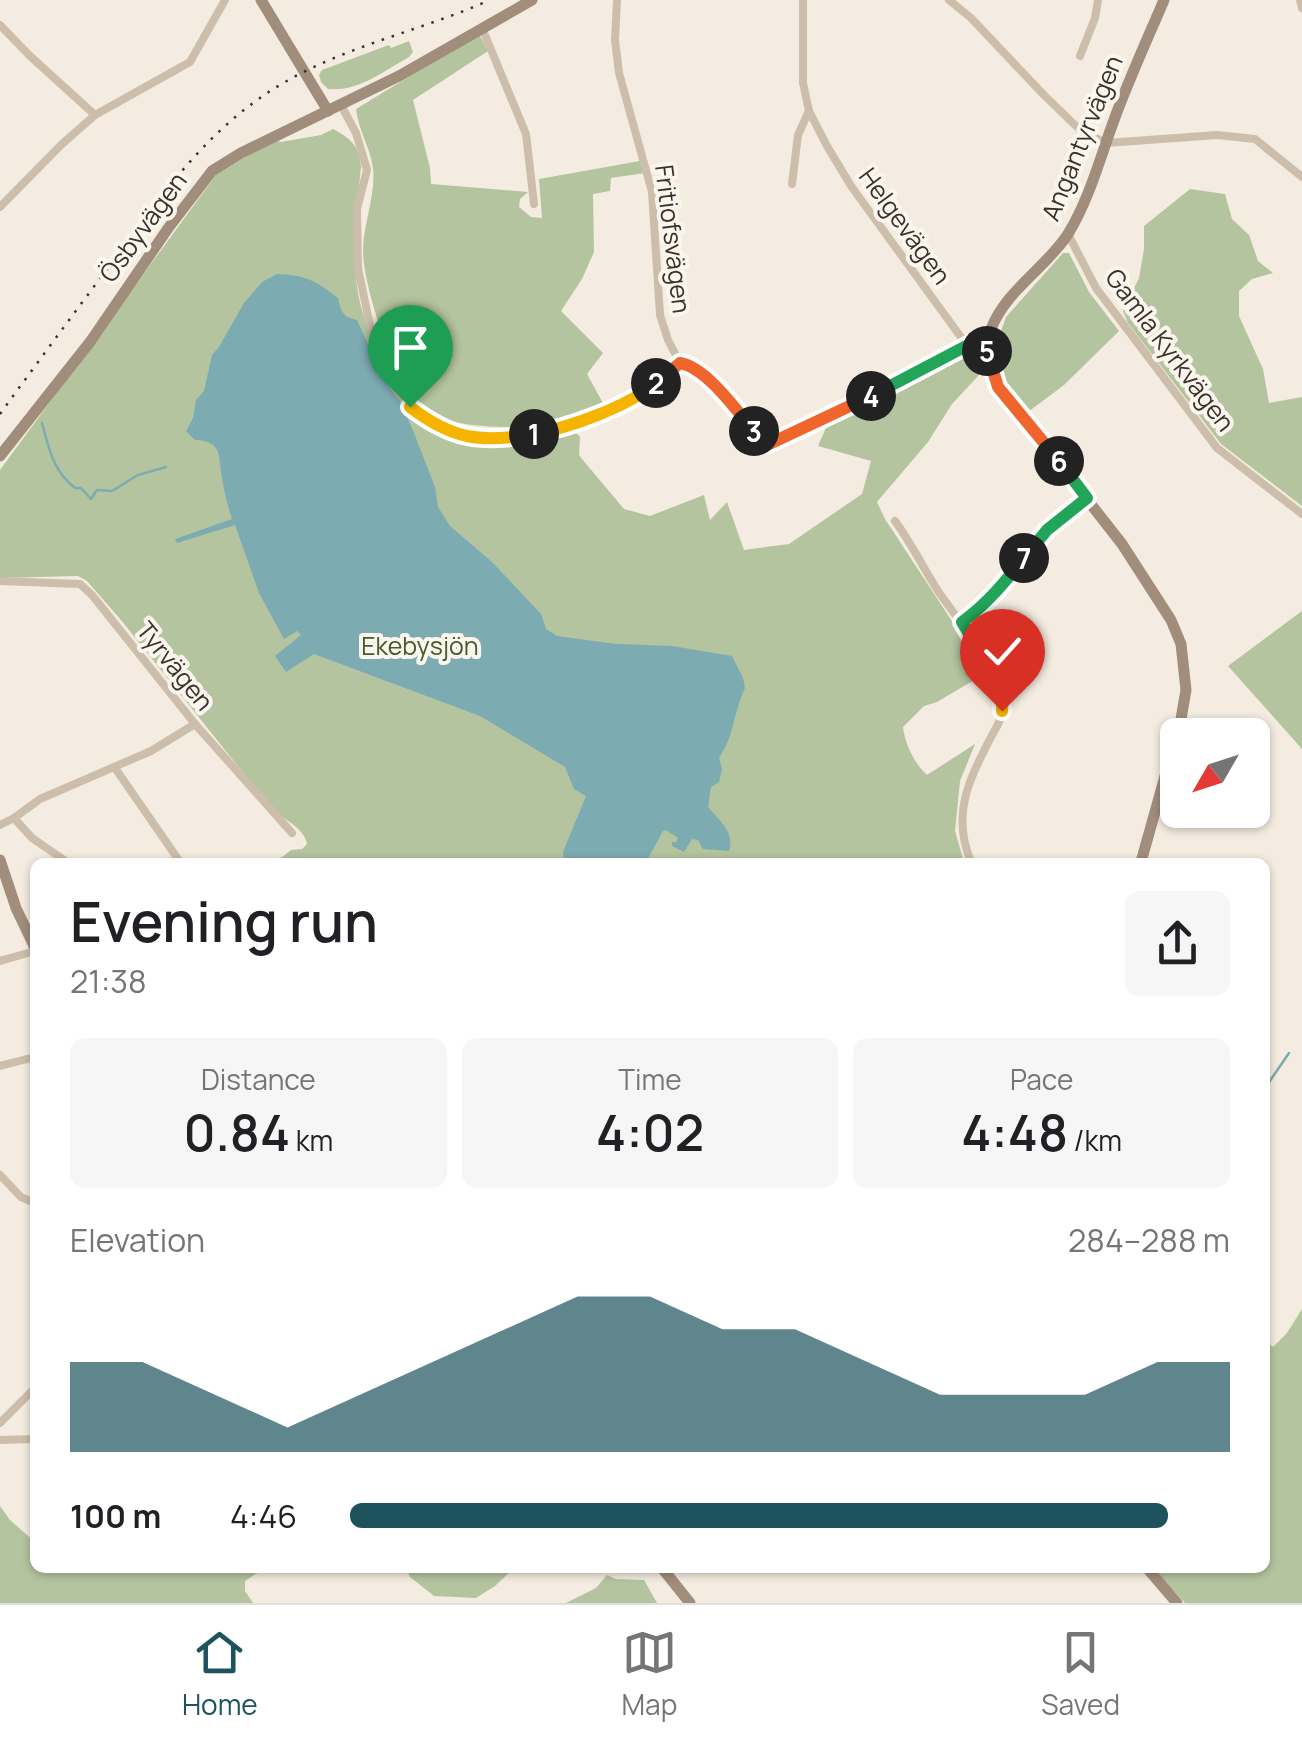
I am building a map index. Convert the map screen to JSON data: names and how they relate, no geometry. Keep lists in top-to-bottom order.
{
  "streets": {
    "street": [
      "Angantyrvägen",
      "Helgevägen",
      "Ösbyvägen",
      "Fritiofsvägen",
      "Gamla Kyrkvägen",
      "Tyrvägen"
    ]
  },
  "crossings": [
    ["Angantyrvägen", "Helgevägen"],
    ["Angantyrvägen", "Gamla Kyrkvägen"]
  ],
  "parks": ["Ekebysjön"],
  "north": "bottom left",
  "page": {
    "pins": [
      "5",
      "2",
      "4",
      "3",
      "1",
      "6",
      "7"
    ],
    "heading": ["Evening run", "21:38"],
    "stats": [
      ["Distance", "0.84 km"],
      ["Time", "4:02"],
      ["Pace", "4:48 /km"]
    ],
    "chart": ["Elevation", "284–288 m"],
    "list": [
      {
        "name": "100 m",
        "note": "4:46"
      }
    ],
    "tabs": ["Home", "Map", "Saved"]
  }
}
